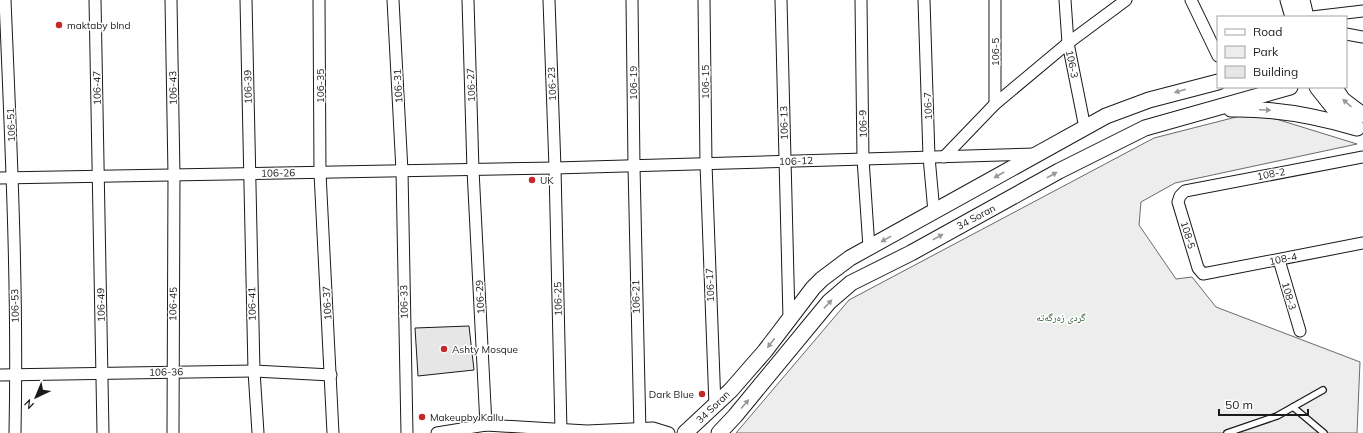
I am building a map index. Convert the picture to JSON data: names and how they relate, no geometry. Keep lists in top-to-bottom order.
{
  "streets": {
    "main road": ["34 Soran"],
    "street": [
      "106-5",
      "106-3",
      "106-15",
      "106-19",
      "106-23",
      "106-27",
      "106-35",
      "106-31",
      "106-39",
      "106-47",
      "106-43",
      "106-7",
      "106-13",
      "106-9",
      "106-51",
      "106-12",
      "106-26",
      "108-2",
      "108-5",
      "108-4",
      "106-17",
      "108-3",
      "106-29",
      "106-21",
      "106-25",
      "106-33",
      "106-37",
      "106-45",
      "106-41",
      "106-49",
      "106-53",
      "106-36"
    ]
  },
  "crossings": [
    ["106-3", "34 Soran"],
    ["106-15", "106-12"],
    ["106-15", "106-17"],
    ["106-19", "106-12"],
    ["106-19", "106-21"],
    ["106-23", "106-12"],
    ["106-23", "106-26"],
    ["106-23", "106-25"],
    ["106-27", "106-26"],
    ["106-27", "106-29"],
    ["106-35", "106-26"],
    ["106-35", "106-37"],
    ["106-31", "106-26"],
    ["106-31", "106-33"],
    ["106-39", "106-26"],
    ["106-39", "106-41"],
    ["106-47", "106-26"],
    ["106-47", "106-49"],
    ["106-43", "106-26"],
    ["106-43", "106-45"],
    ["106-7", "106-12"],
    ["106-7", "34 Soran"],
    ["106-13", "106-12"],
    ["106-13", "34 Soran"],
    ["106-9", "106-12"],
    ["106-9", "34 Soran"],
    ["106-51", "106-26"],
    ["106-51", "106-53"],
    ["106-12", "106-26"],
    ["106-12", "34 Soran"],
    ["106-12", "106-17"],
    ["106-12", "106-21"],
    ["106-12", "106-25"],
    ["106-26", "106-29"],
    ["106-26", "106-25"],
    ["106-26", "106-33"],
    ["106-26", "106-37"],
    ["106-26", "106-45"],
    ["106-26", "106-41"],
    ["106-26", "106-49"],
    ["106-26", "106-53"],
    ["108-2", "108-5"],
    ["34 Soran", "106-17"],
    ["108-5", "108-4"],
    ["108-4", "108-3"],
    ["106-37", "106-36"],
    ["106-45", "106-36"],
    ["106-41", "106-36"],
    ["106-49", "106-36"],
    ["106-53", "106-36"]
  ],
  "parks": ["گردی زەرگەتە"],
  "places": [
    "maktaby blnd",
    "UK",
    "Ashty Mosque",
    "Dark Blue",
    "Makeupby Kallu"
  ],
  "legend": ["Road", "Park", "Building"],
  "scale_bar": "50 m",
  "north": "bottom left"
}
